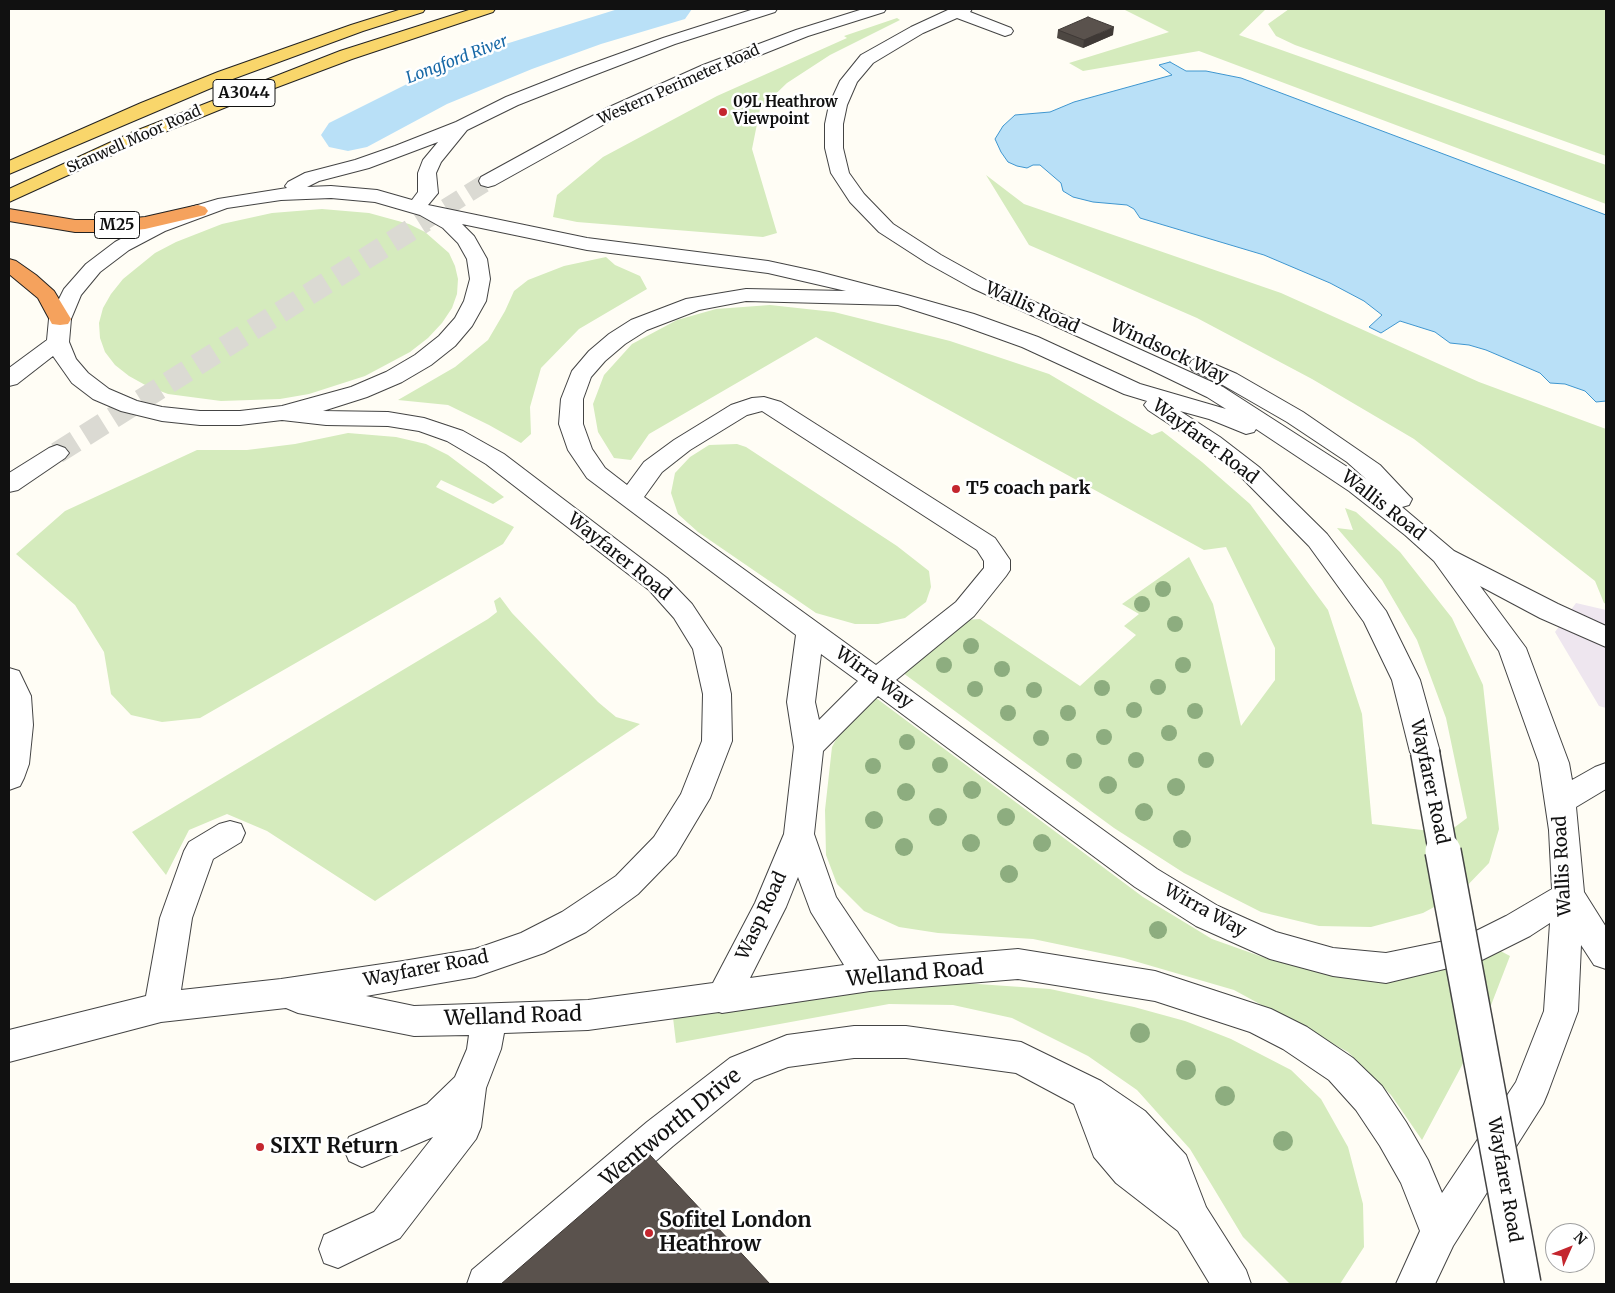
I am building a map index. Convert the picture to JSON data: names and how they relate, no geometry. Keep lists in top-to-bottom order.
{
  "streets": {
    "highway": ["M25"],
    "main road": ["A3044", "Stanwell Moor Road"],
    "street": [
      "Western Perimeter Road",
      "Wallis Road",
      "Windsock Way",
      "Wayfarer Road",
      "Wirra Way",
      "Wasp Road",
      "Welland Road",
      "Wentworth Drive"
    ]
  },
  "crossings": [
    ["Wallis Road", "Windsock Way"],
    ["Wallis Road", "Wayfarer Road"],
    ["Wallis Road", "Wirra Way"],
    ["Wallis Road", "Welland Road"],
    ["Wayfarer Road", "Wirra Way"],
    ["Wayfarer Road", "Welland Road"],
    ["Wirra Way", "Wasp Road"],
    ["Wasp Road", "Welland Road"]
  ],
  "water": ["Longford River"],
  "places": [
    "09L Heathrow Viewpoint",
    "T5 coach park",
    "SIXT Return",
    "Sofitel London Heathrow"
  ],
  "north": "top right"
}
